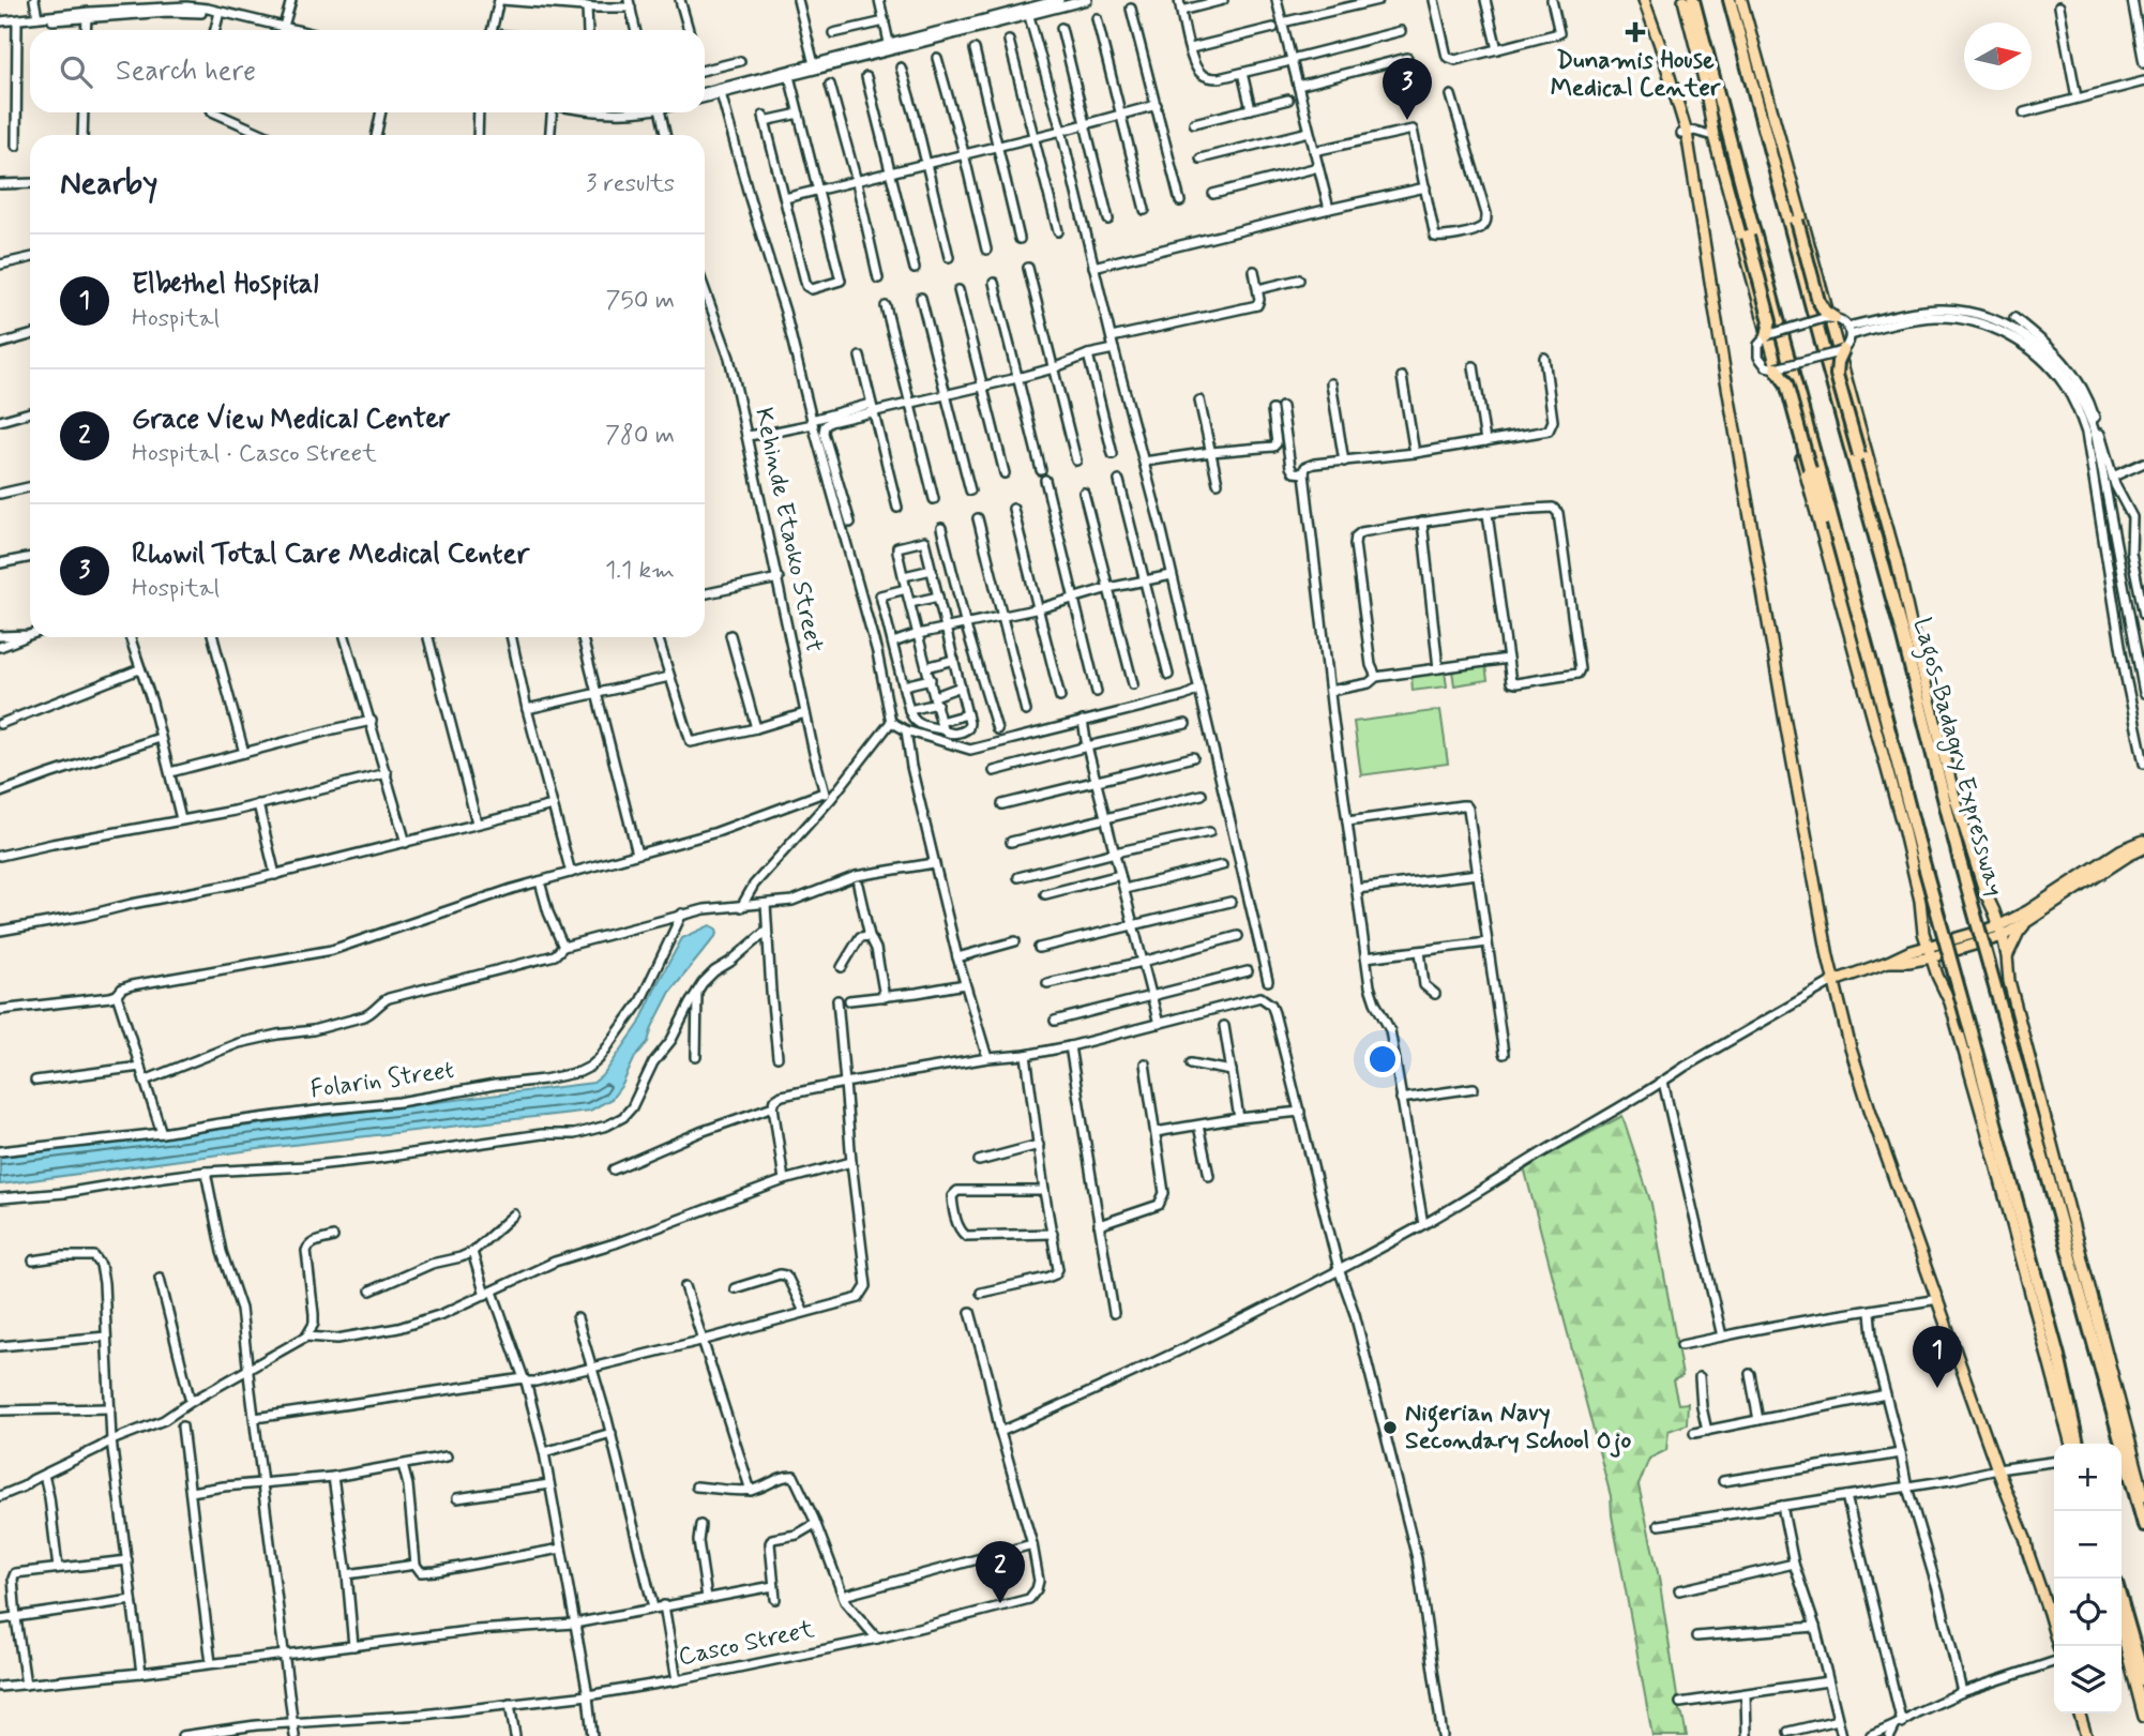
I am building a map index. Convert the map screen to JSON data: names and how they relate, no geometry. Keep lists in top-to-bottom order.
{
  "streets": {
    "highway": ["Lagos-Badagry Expressway"],
    "street": ["Kehinde Etaoko Street", "Folarin Street", "Casco Street"]
  },
  "places": {
    "health": ["Dunamis House Medical Center"],
    "other": ["Nigerian Navy Secondary School Ojo"]
  },
  "north": "right",
  "page": {
    "search": "Search here",
    "pins": ["3", "1", "2"],
    "heading": ["Nearby", "3 results"],
    "list": [
      {
        "mark": "1",
        "name": "Elbethel Hospital",
        "note": "Hospital",
        "value": "750 m"
      },
      {
        "mark": "2",
        "name": "Grace View Medical Center",
        "note": "Hospital · Casco Street",
        "value": "780 m"
      },
      {
        "mark": "3",
        "name": "Rhowil Total Care Medical Center",
        "note": "Hospital",
        "value": "1.1 km"
      }
    ],
    "map_buttons": ["+", "−"]
  }
}
